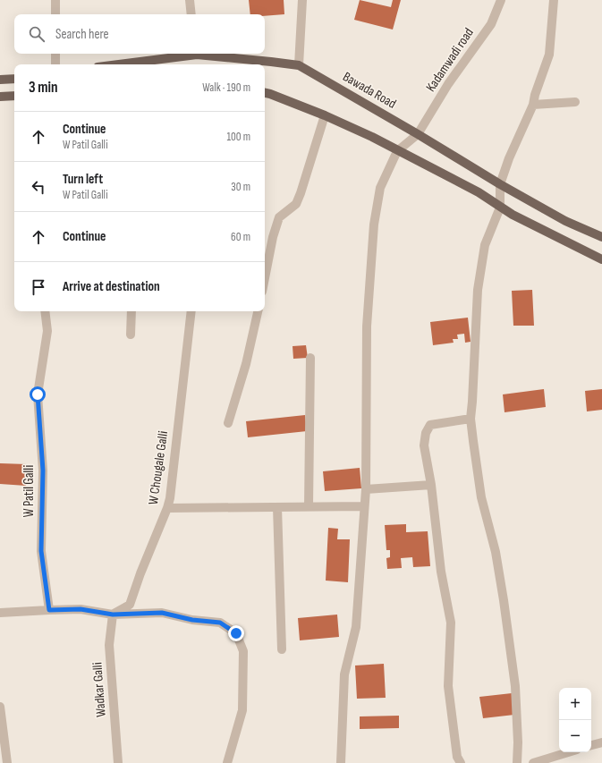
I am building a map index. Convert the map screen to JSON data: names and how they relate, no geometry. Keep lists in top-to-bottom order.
{
  "streets": {
    "main road": ["Bawada Road"],
    "street": [
      "Kadamwadi road",
      "W Chougale Galli",
      "W Patil Galli",
      "Wadkar Galli"
    ]
  },
  "crossings": [
    ["Kadamwadi road", "Bawada Road"],
    ["W Chougale Galli", "Wadkar Galli"]
  ],
  "page": {
    "search": "Search here",
    "heading": ["3 min", "Walk · 190 m"],
    "list": [
      ["Continue", "W Patil Galli", "100 m"],
      ["Turn left", "W Patil Galli", "30 m"],
      ["Continue", "60 m"],
      "Arrive at destination"
    ],
    "map_buttons": ["+", "−"]
  }
}
